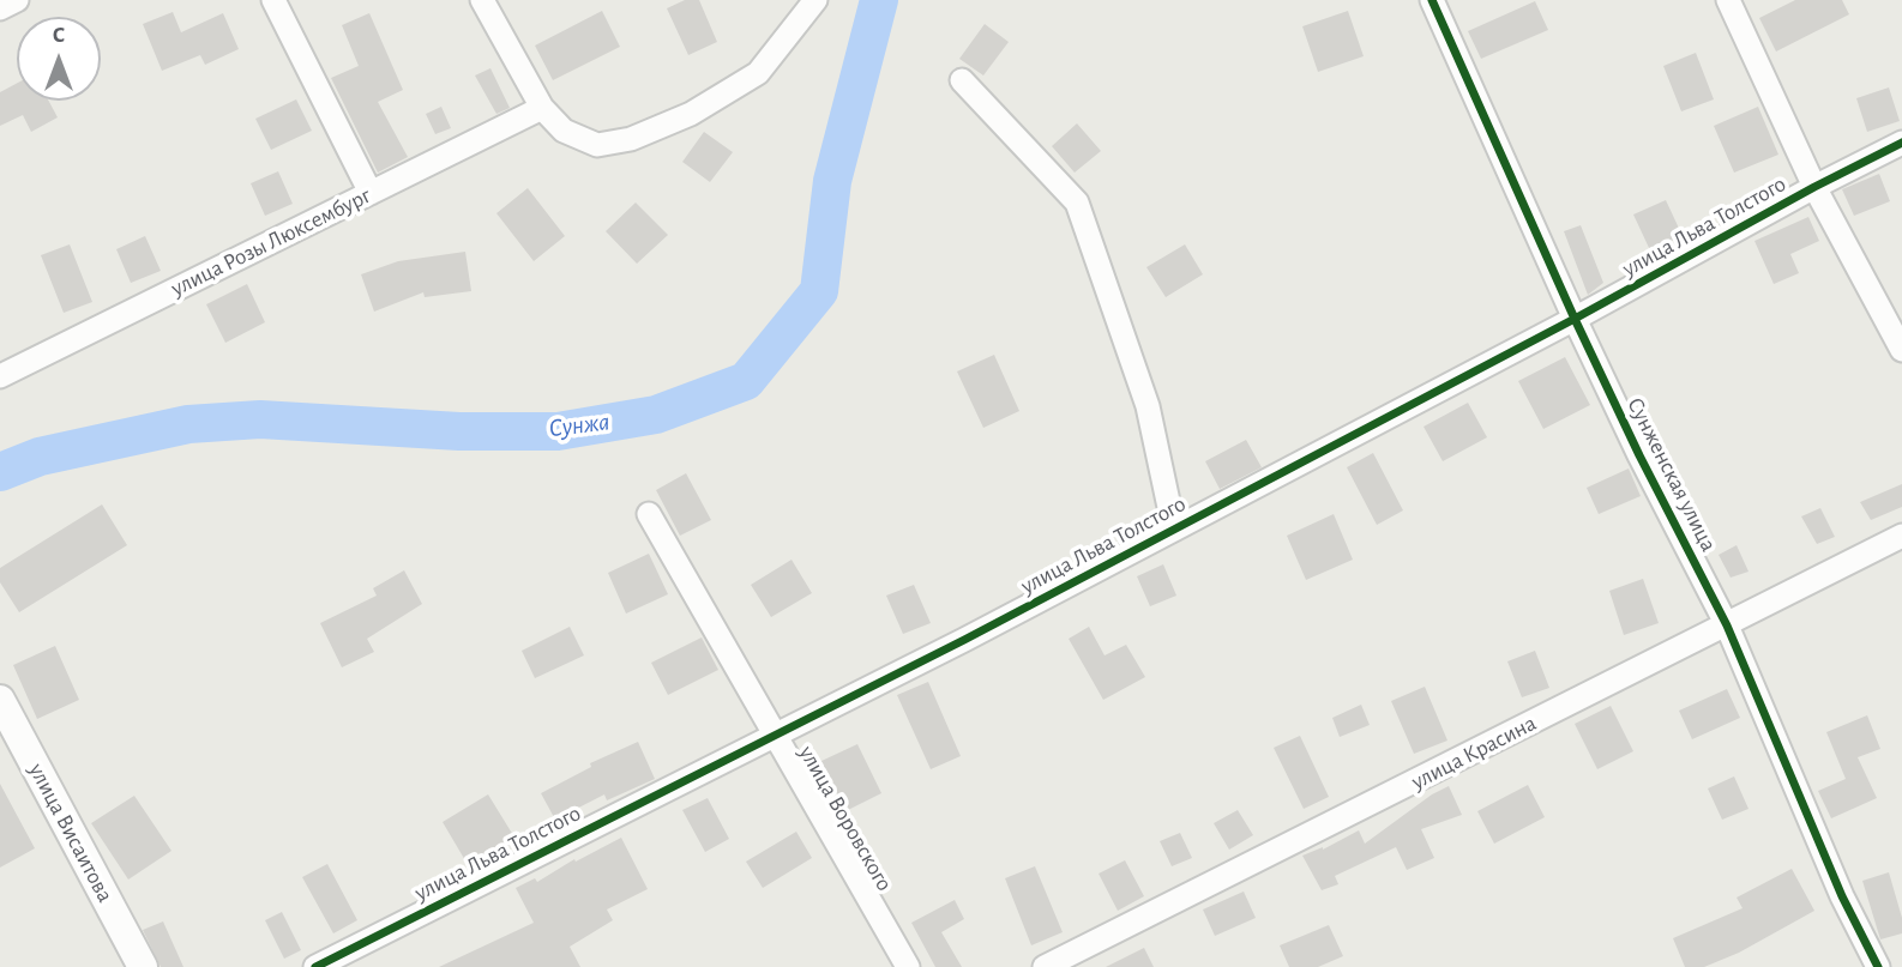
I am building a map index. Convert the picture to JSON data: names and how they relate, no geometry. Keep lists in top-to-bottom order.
{
  "streets": {
    "street": [
      "улица Льва Толстого",
      "улица Розы Люксембург",
      "Сунженская улица",
      "улица Красина",
      "улица Воровского",
      "улица Висаитова"
    ]
  },
  "crossings": [
    ["улица Льва Толстого", "Сунженская улица"],
    ["улица Льва Толстого", "улица Воровского"],
    ["Сунженская улица", "улица Красина"]
  ],
  "water": ["Сунжа"],
  "north": "top"
}
